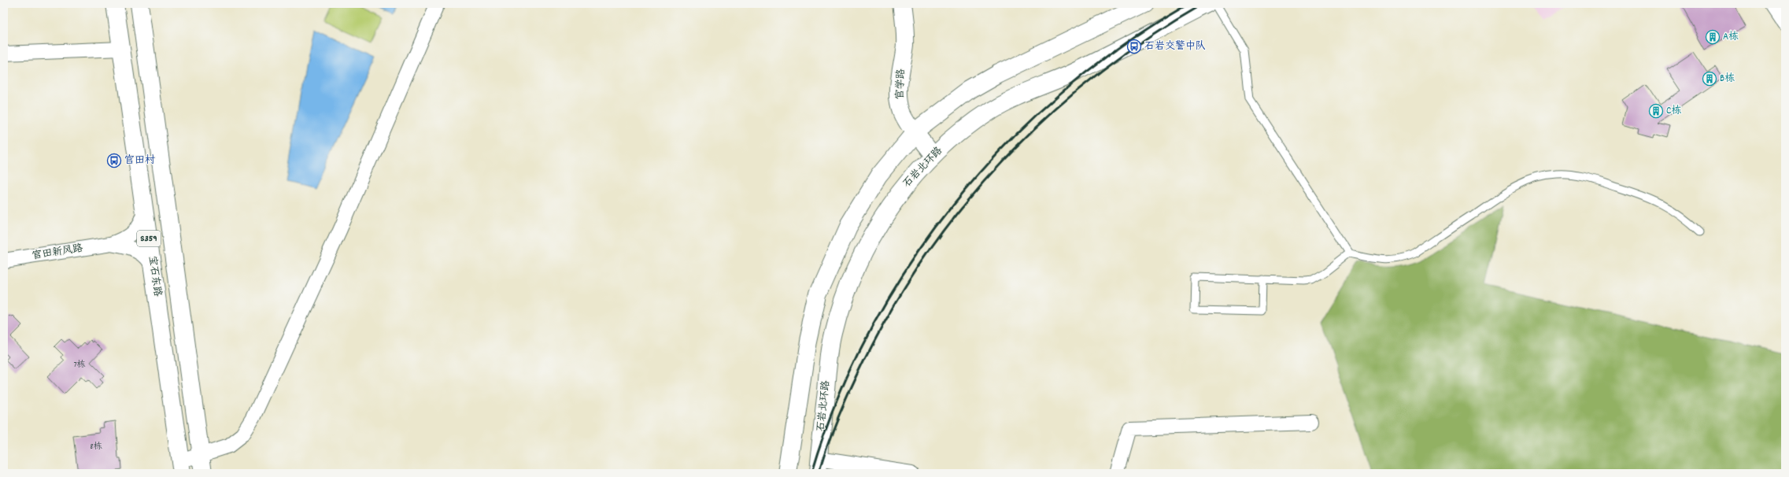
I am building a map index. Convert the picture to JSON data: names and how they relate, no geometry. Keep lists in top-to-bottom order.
{
  "streets": {
    "main road": [
      "官学路",
      "石岩北环路",
      "S359",
      "宝石东路"
    ],
    "street": ["官田新风路"]
  },
  "crossings": [
    ["官学路", "石岩北环路"],
    ["官田新风路", "宝石东路"]
  ],
  "places": {
    "building": ["A栋", "B栋", "C栋"],
    "bus stop": ["石岩交警中队", "官田村"]
  },
  "house_numbers": ["7栋", "8栋"]
}
